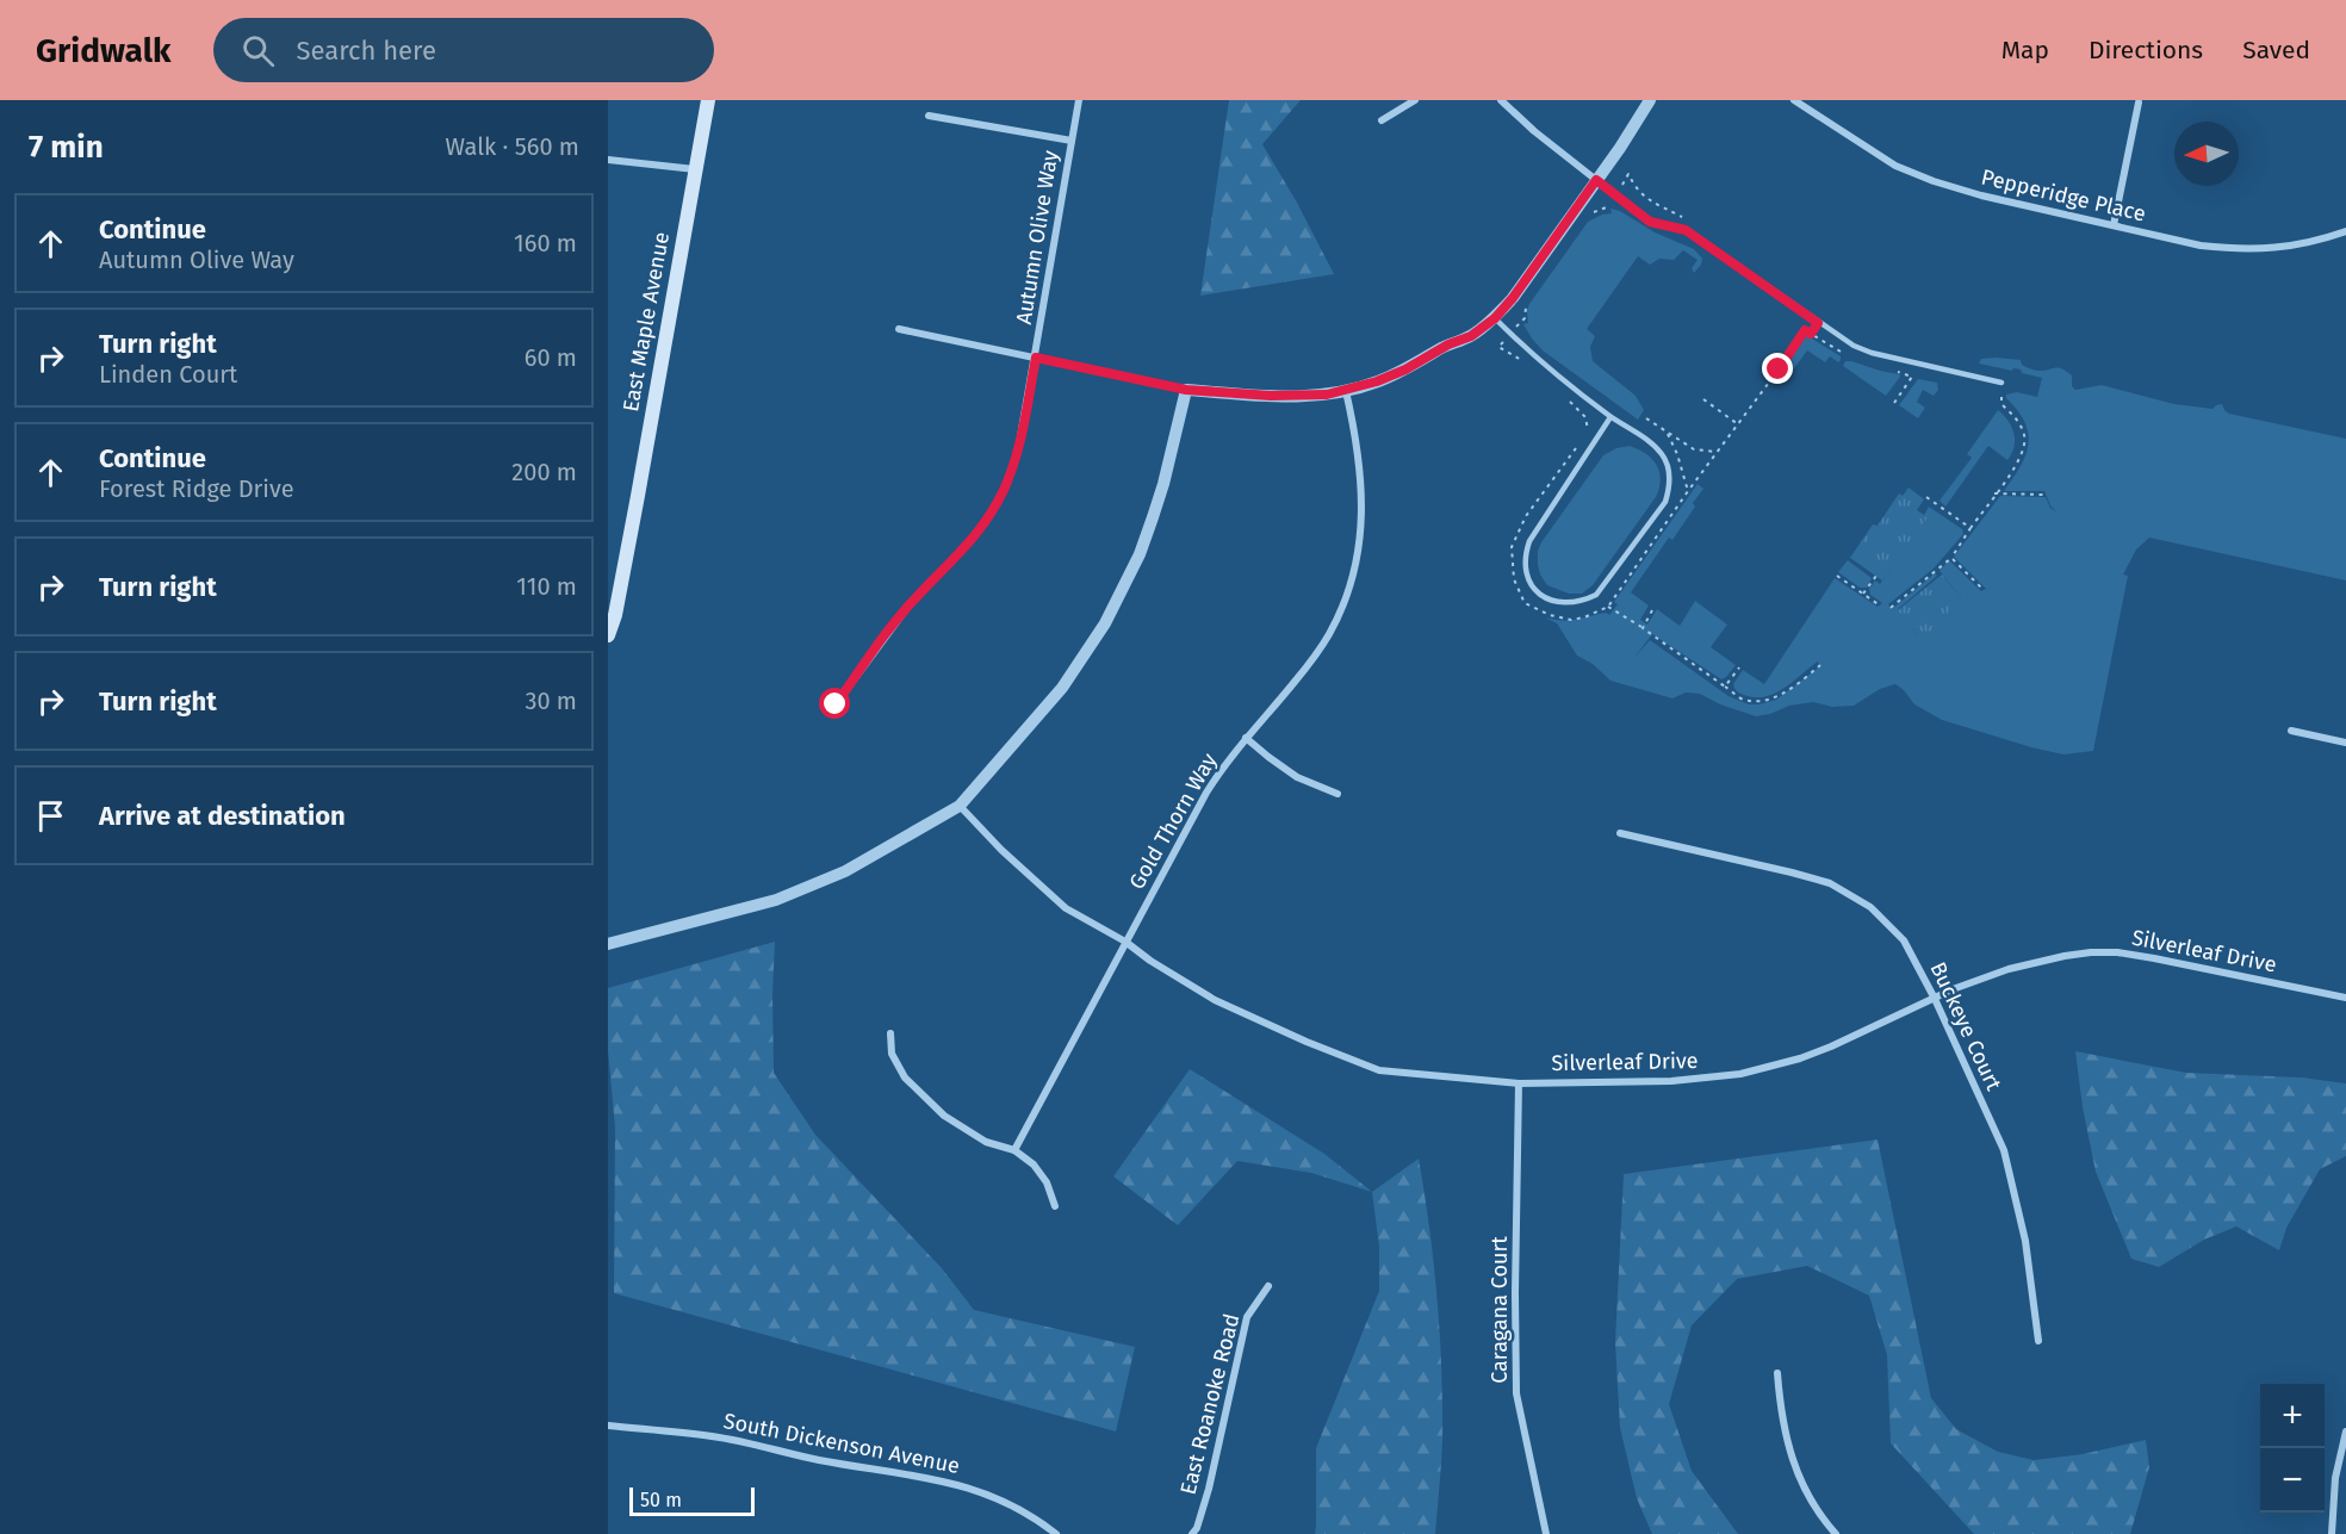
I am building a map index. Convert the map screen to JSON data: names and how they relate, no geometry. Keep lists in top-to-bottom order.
{
  "streets": {
    "main road": ["East Maple Avenue"],
    "street": [
      "Pepperidge Place",
      "Autumn Olive Way",
      "Gold Thorn Way",
      "Silverleaf Drive",
      "Buckeye Court",
      "Caragana Court",
      "East Roanoke Road",
      "South Dickenson Avenue"
    ]
  },
  "crossings": [
    ["Gold Thorn Way", "Silverleaf Drive"],
    ["Silverleaf Drive", "Buckeye Court"],
    ["Silverleaf Drive", "Caragana Court"]
  ],
  "scale_bar": "50 m",
  "north": "left",
  "page": {
    "header": "Gridwalk",
    "search": "Search here",
    "nav": ["Map", "Directions", "Saved"],
    "heading": ["7 min", "Walk · 560 m"],
    "list": [
      ["Continue", "Autumn Olive Way", "160 m"],
      ["Turn right", "Linden Court", "60 m"],
      ["Continue", "Forest Ridge Drive", "200 m"],
      ["Turn right", "110 m"],
      ["Turn right", "30 m"],
      "Arrive at destination"
    ],
    "map_buttons": ["+", "−"],
    "scale": "50 m"
  }
}
